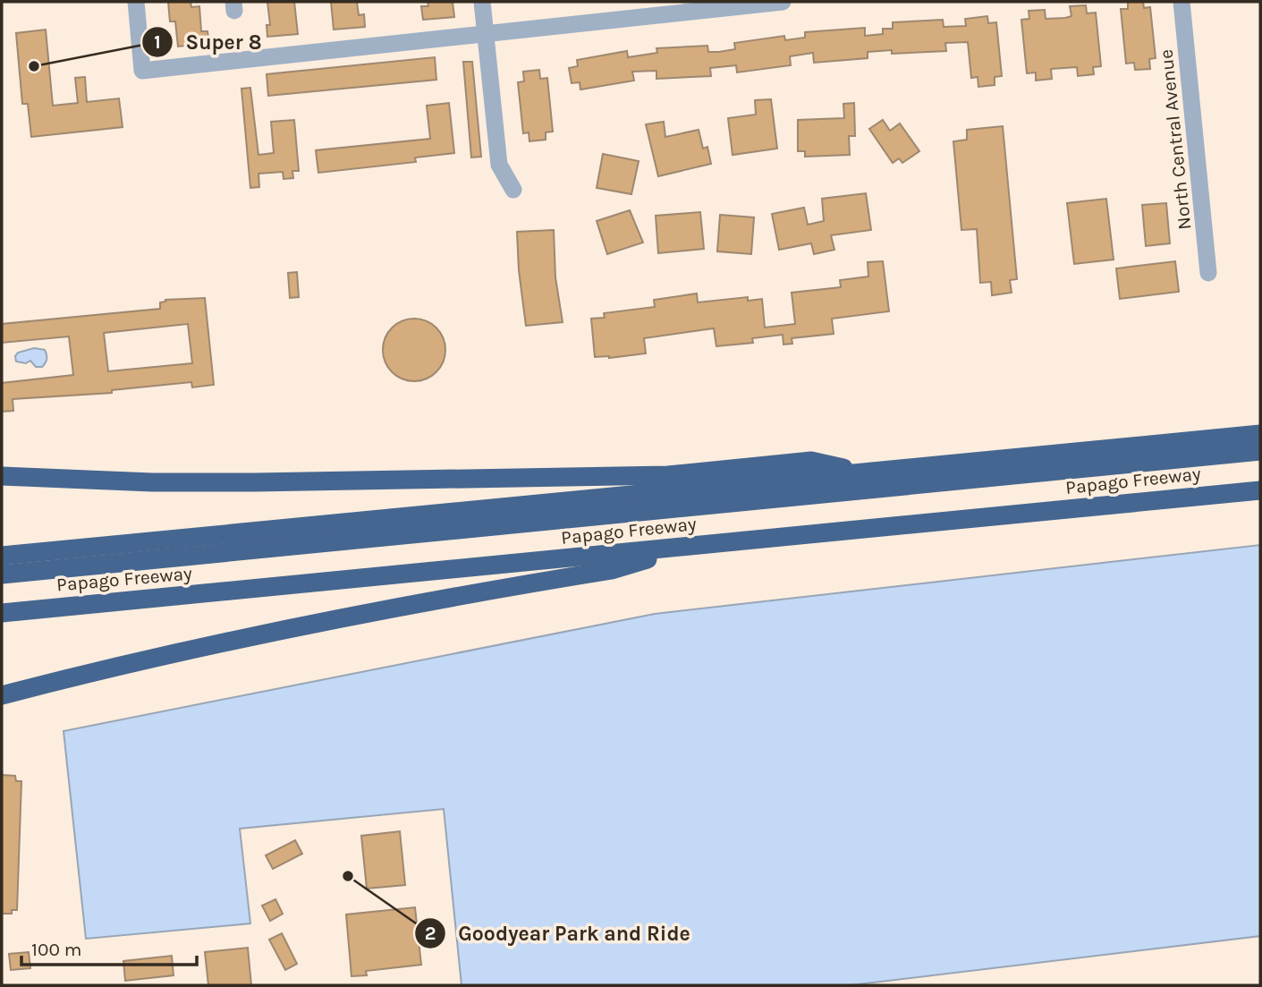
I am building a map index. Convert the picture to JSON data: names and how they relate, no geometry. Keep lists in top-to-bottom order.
{
  "streets": {
    "highway": ["Papago Freeway"],
    "street": ["North Central Avenue"]
  },
  "places": ["Super 8", "Goodyear Park and Ride"],
  "scale_bar": "100 m"
}
